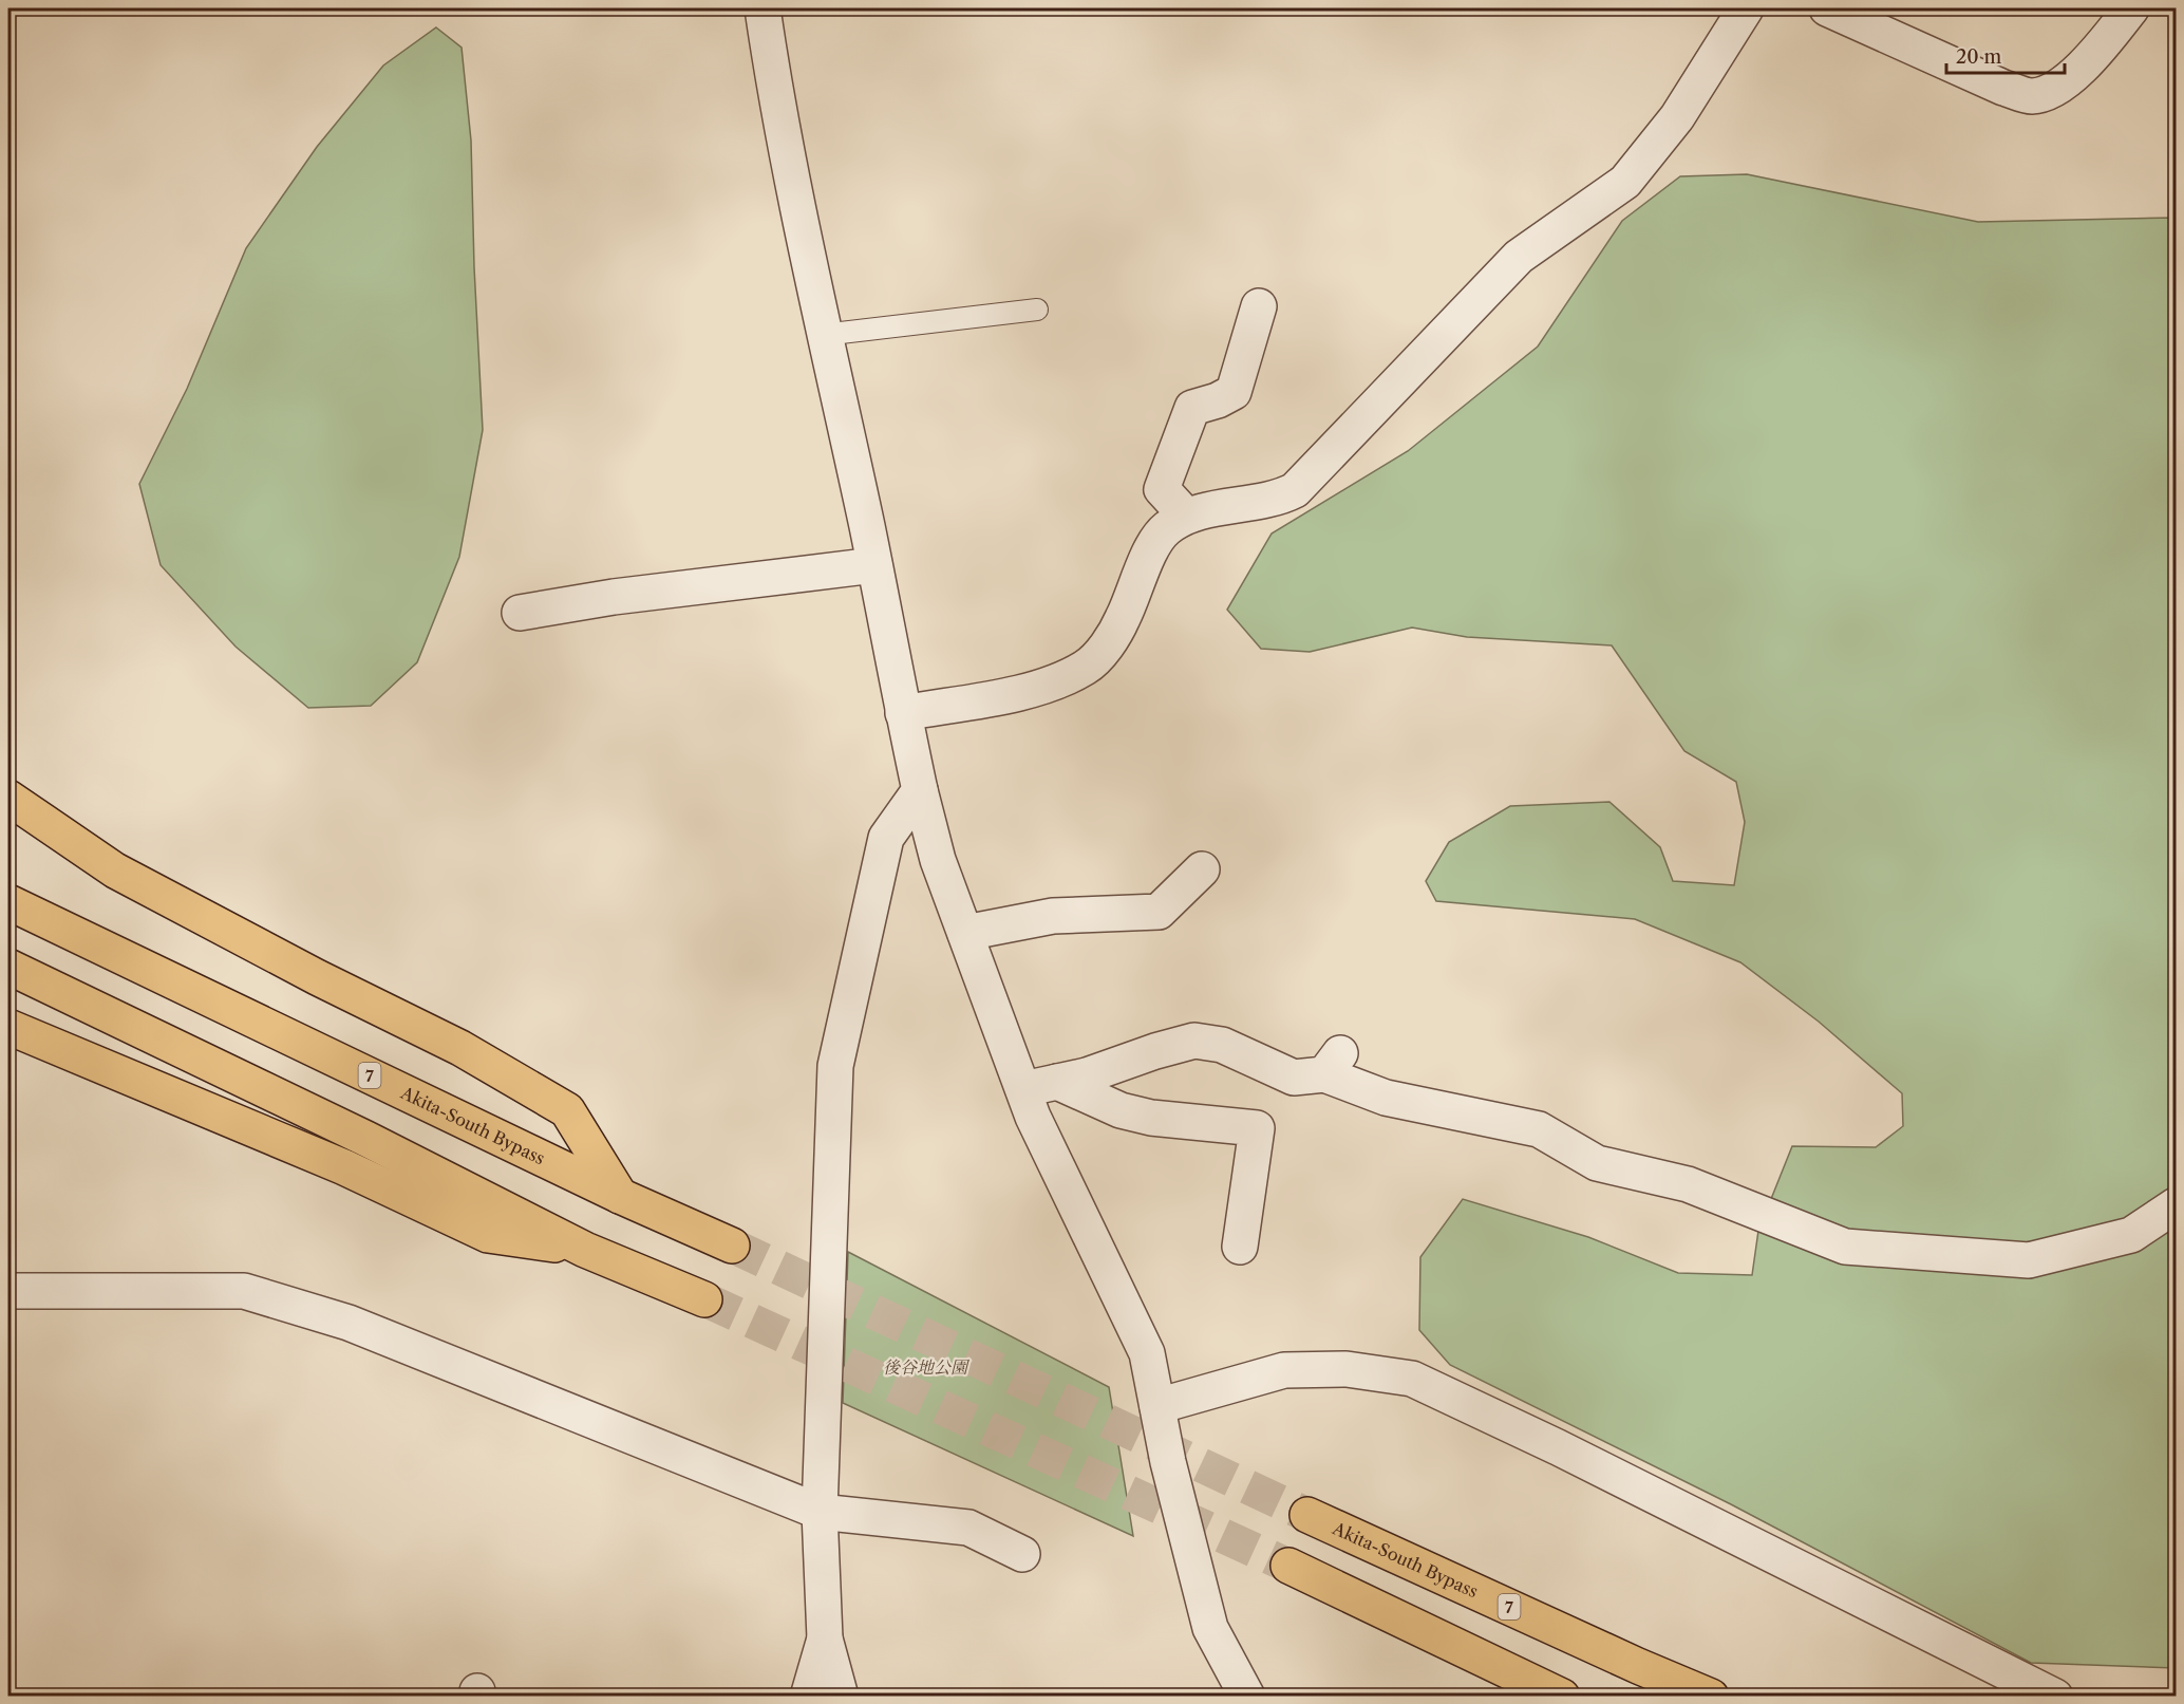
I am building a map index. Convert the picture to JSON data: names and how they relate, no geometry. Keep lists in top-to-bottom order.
{
  "streets": {
    "highway": ["7", "Akita-South Bypass"]
  },
  "parks": ["後谷地公園"],
  "scale_bar": "20 m"
}
